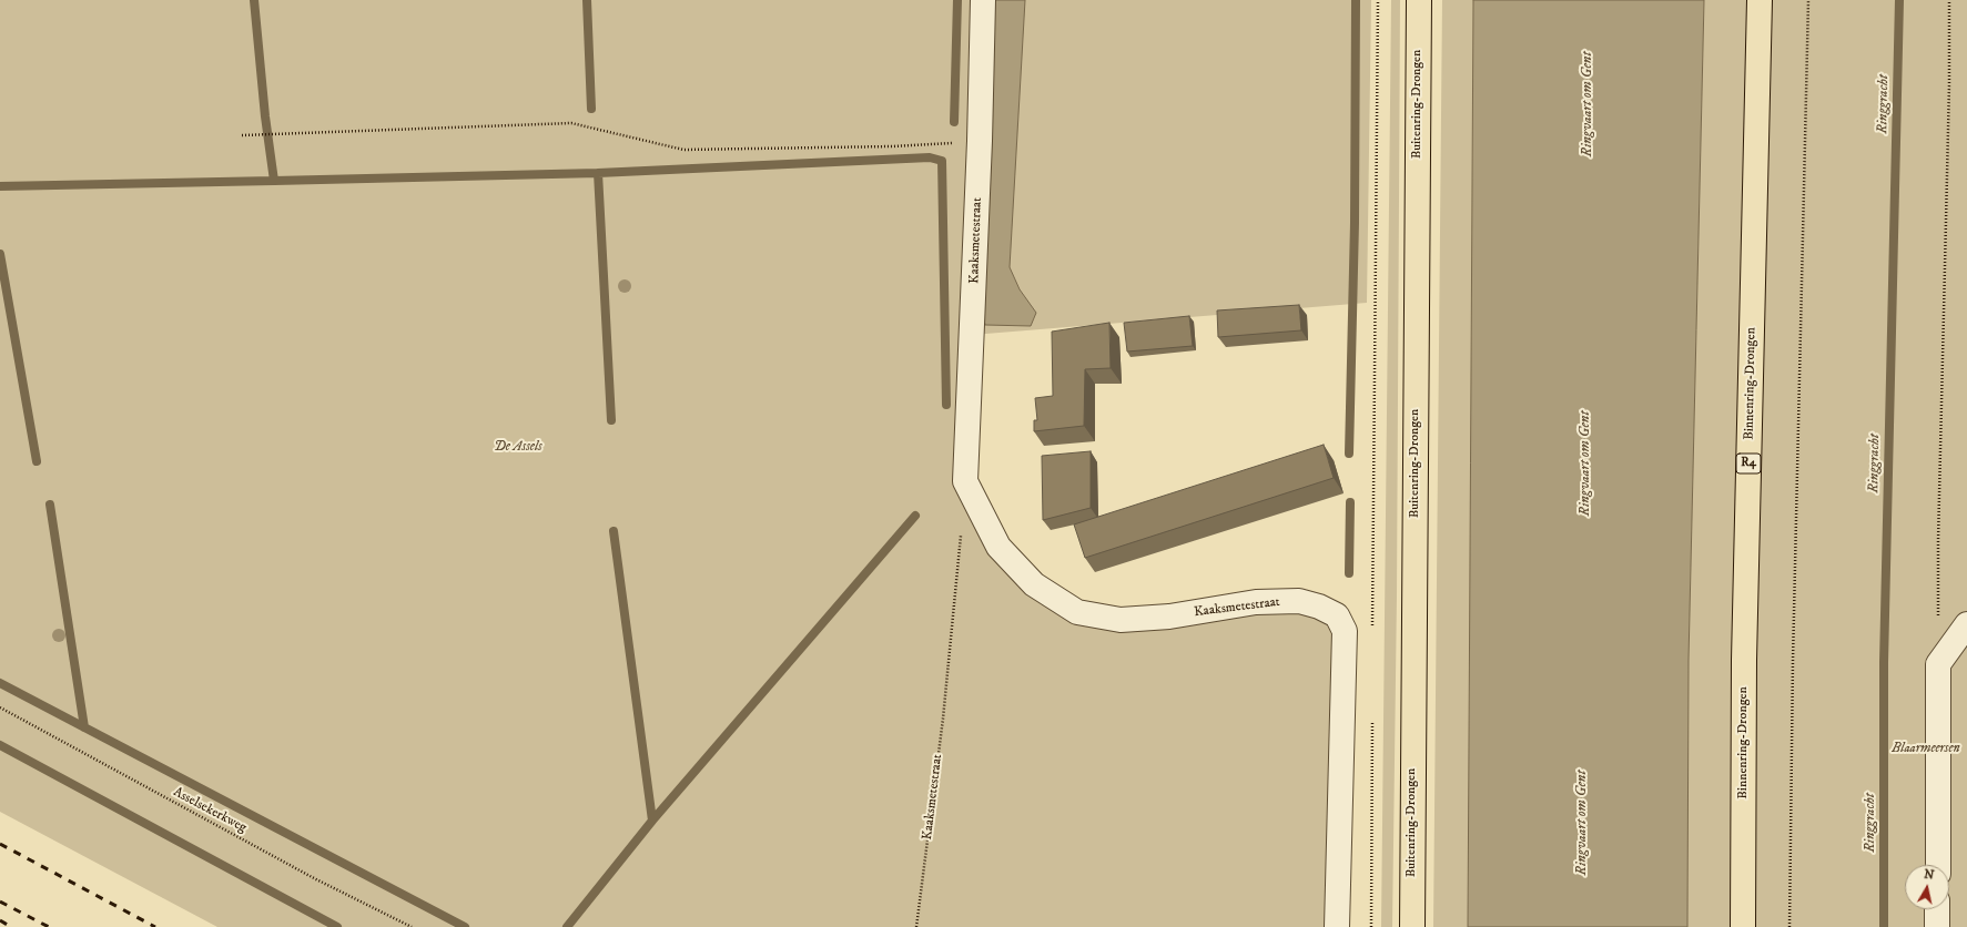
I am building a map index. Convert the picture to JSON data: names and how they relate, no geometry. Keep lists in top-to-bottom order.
{
  "streets": {
    "highway": ["Buitenring-Drongen", "Binnenring-Drongen", "R4"],
    "street": ["Kaaksmetestraat"],
    "path": ["Asselsekerkweg"]
  },
  "water": ["Ringvaart om Gent", "Ringgracht"],
  "parks": ["De Assels", "Blaarmeersen"],
  "north": "top"
}
